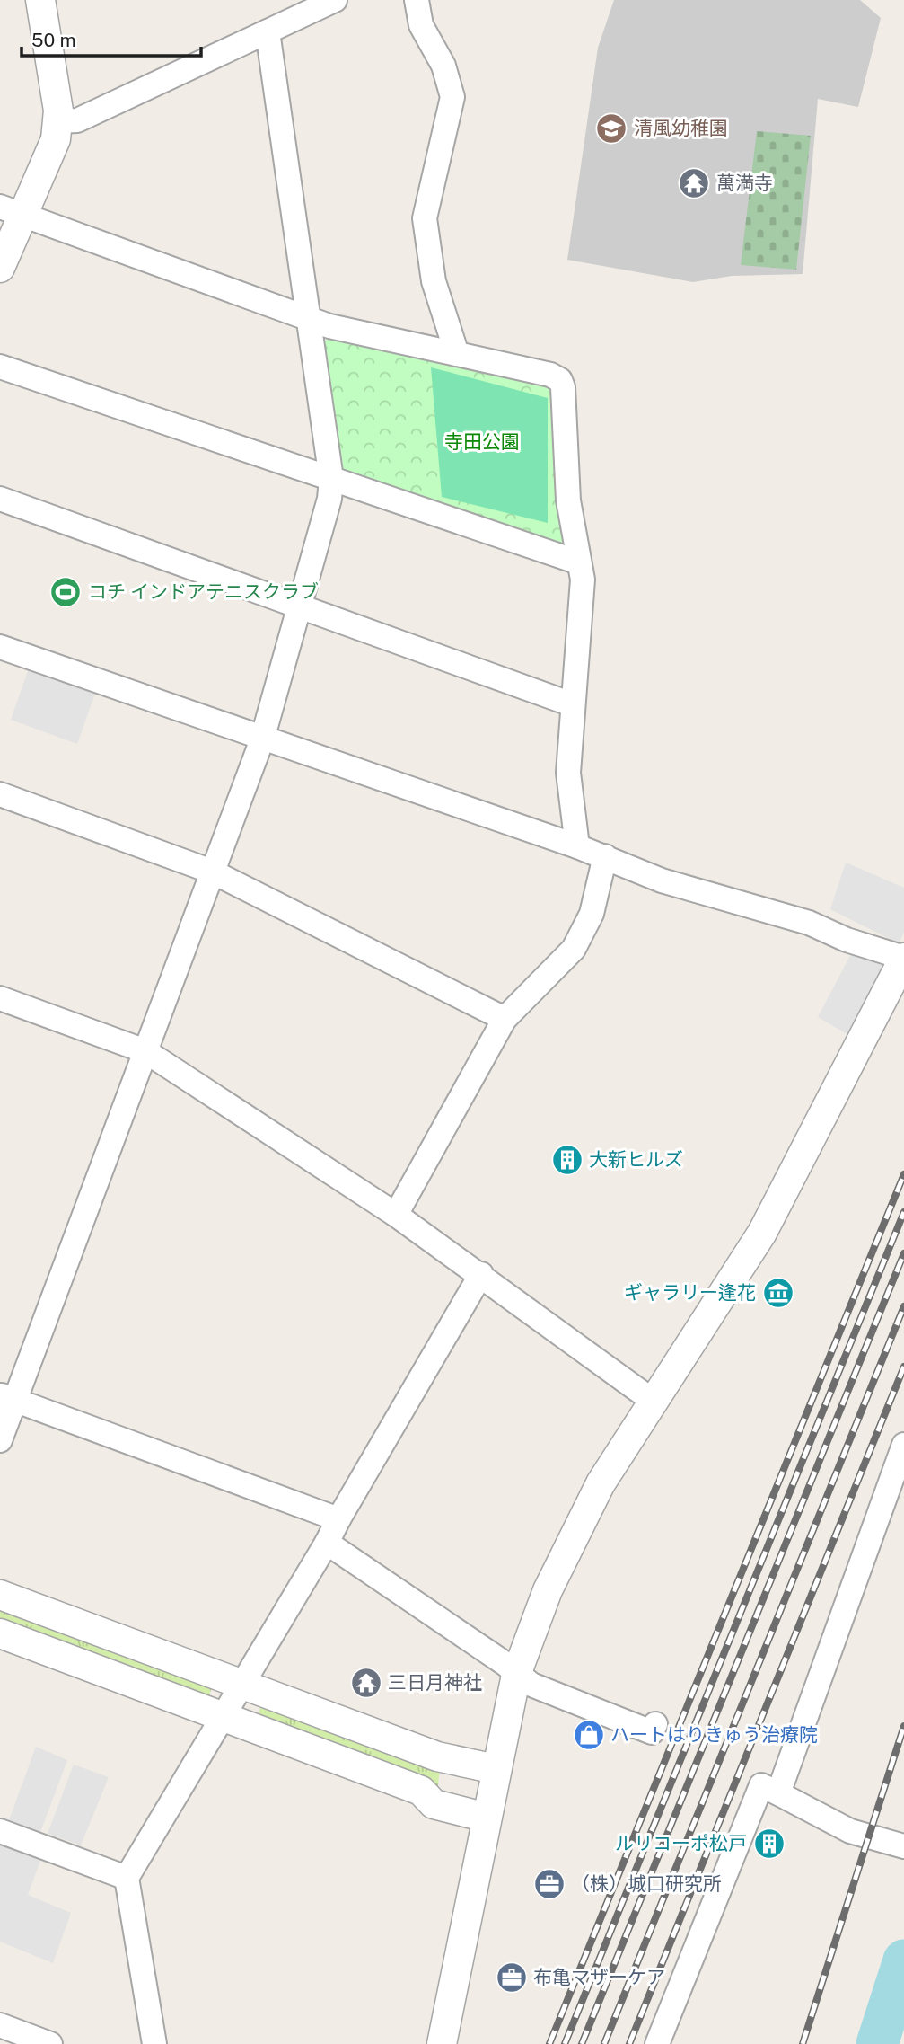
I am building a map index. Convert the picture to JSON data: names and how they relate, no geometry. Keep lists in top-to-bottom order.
{
  "parks": ["寺田公園"],
  "places": {
    "school or university": ["清風幼稚園"],
    "temple": ["萬満寺", "三日月神社"],
    "sports": ["コチ インドアテニスクラブ"],
    "building": ["大新ヒルズ", "ルリコーポ松戸"],
    "museum": ["ギャラリー逢花"],
    "shop": ["ハートはりきゅう治療院"],
    "office": ["（株）城口研究所", "布亀マザーケア"]
  },
  "scale_bar": "50 m"
}
